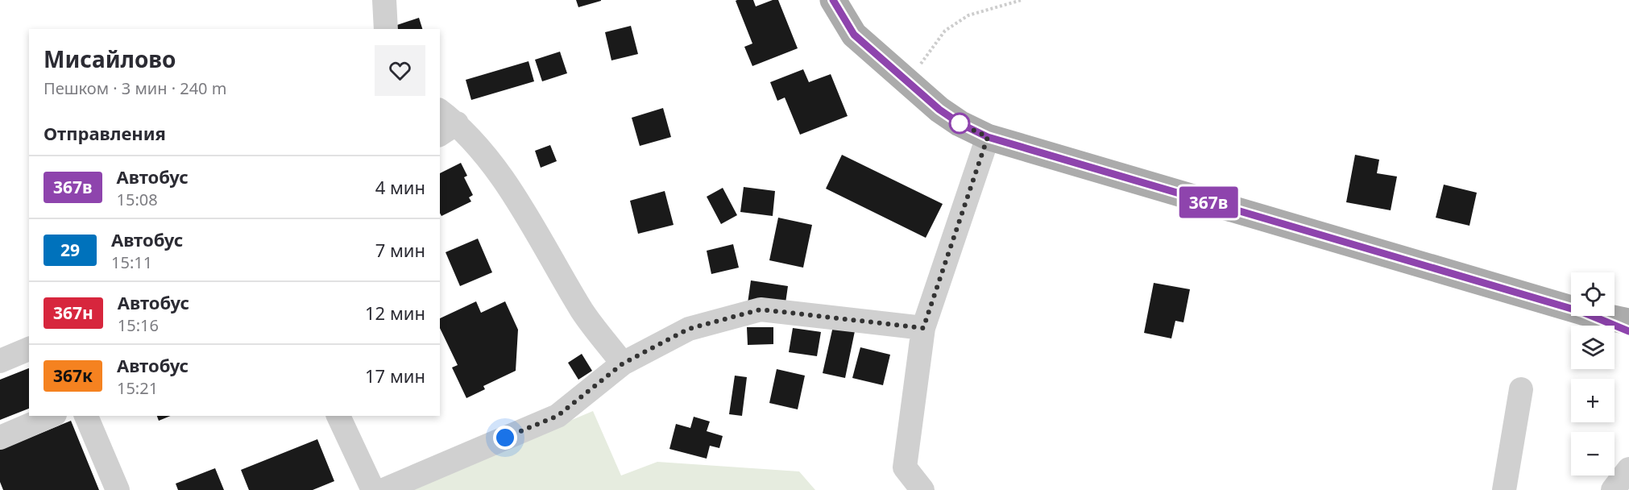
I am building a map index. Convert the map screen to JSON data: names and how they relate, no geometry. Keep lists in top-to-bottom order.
{
  "lines": ["bus line 367в"],
  "page": {
    "on_map": "367в",
    "heading": [
      ["Мисайлово", "Пешком · 3 мин · 240 m"],
      "Отправления"
    ],
    "list": [
      {
        "mark": "367в",
        "name": "Автобус",
        "note": "15:08",
        "value": "4 мин"
      },
      {
        "mark": "29",
        "name": "Автобус",
        "note": "15:11",
        "value": "7 мин"
      },
      {
        "mark": "367н",
        "name": "Автобус",
        "note": "15:16",
        "value": "12 мин"
      },
      {
        "mark": "367к",
        "name": "Автобус",
        "note": "15:21",
        "value": "17 мин"
      }
    ],
    "map_buttons": ["+", "−"]
  }
}
